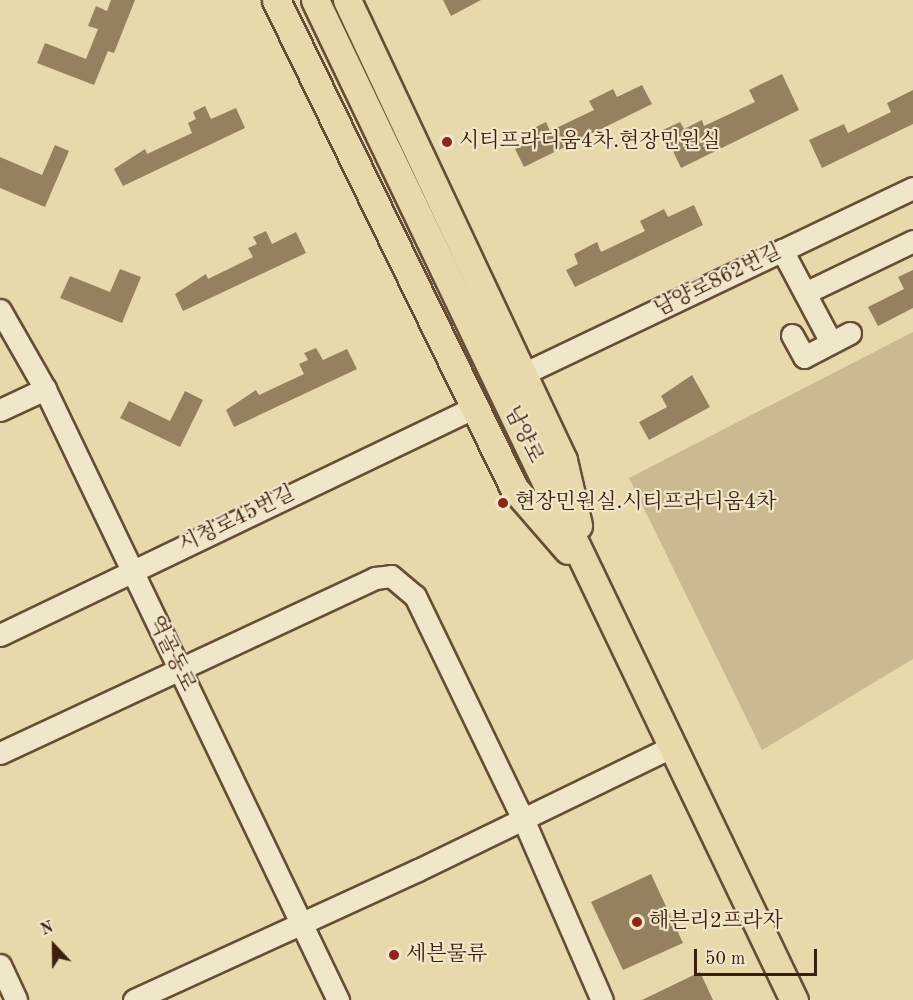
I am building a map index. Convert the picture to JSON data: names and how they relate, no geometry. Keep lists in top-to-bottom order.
{
  "streets": {
    "main road": ["남양로"],
    "street": ["남양로862번길", "시청로45번길", "역골동로"]
  },
  "crossings": [
    ["시청로45번길", "역골동로"]
  ],
  "places": [
    "시티프라디움4차.현장민원실",
    "현장민원실.시티프라디움4차",
    "해븐리2프라자",
    "세븐물류"
  ],
  "scale_bar": "50 m",
  "north": "top"
}
